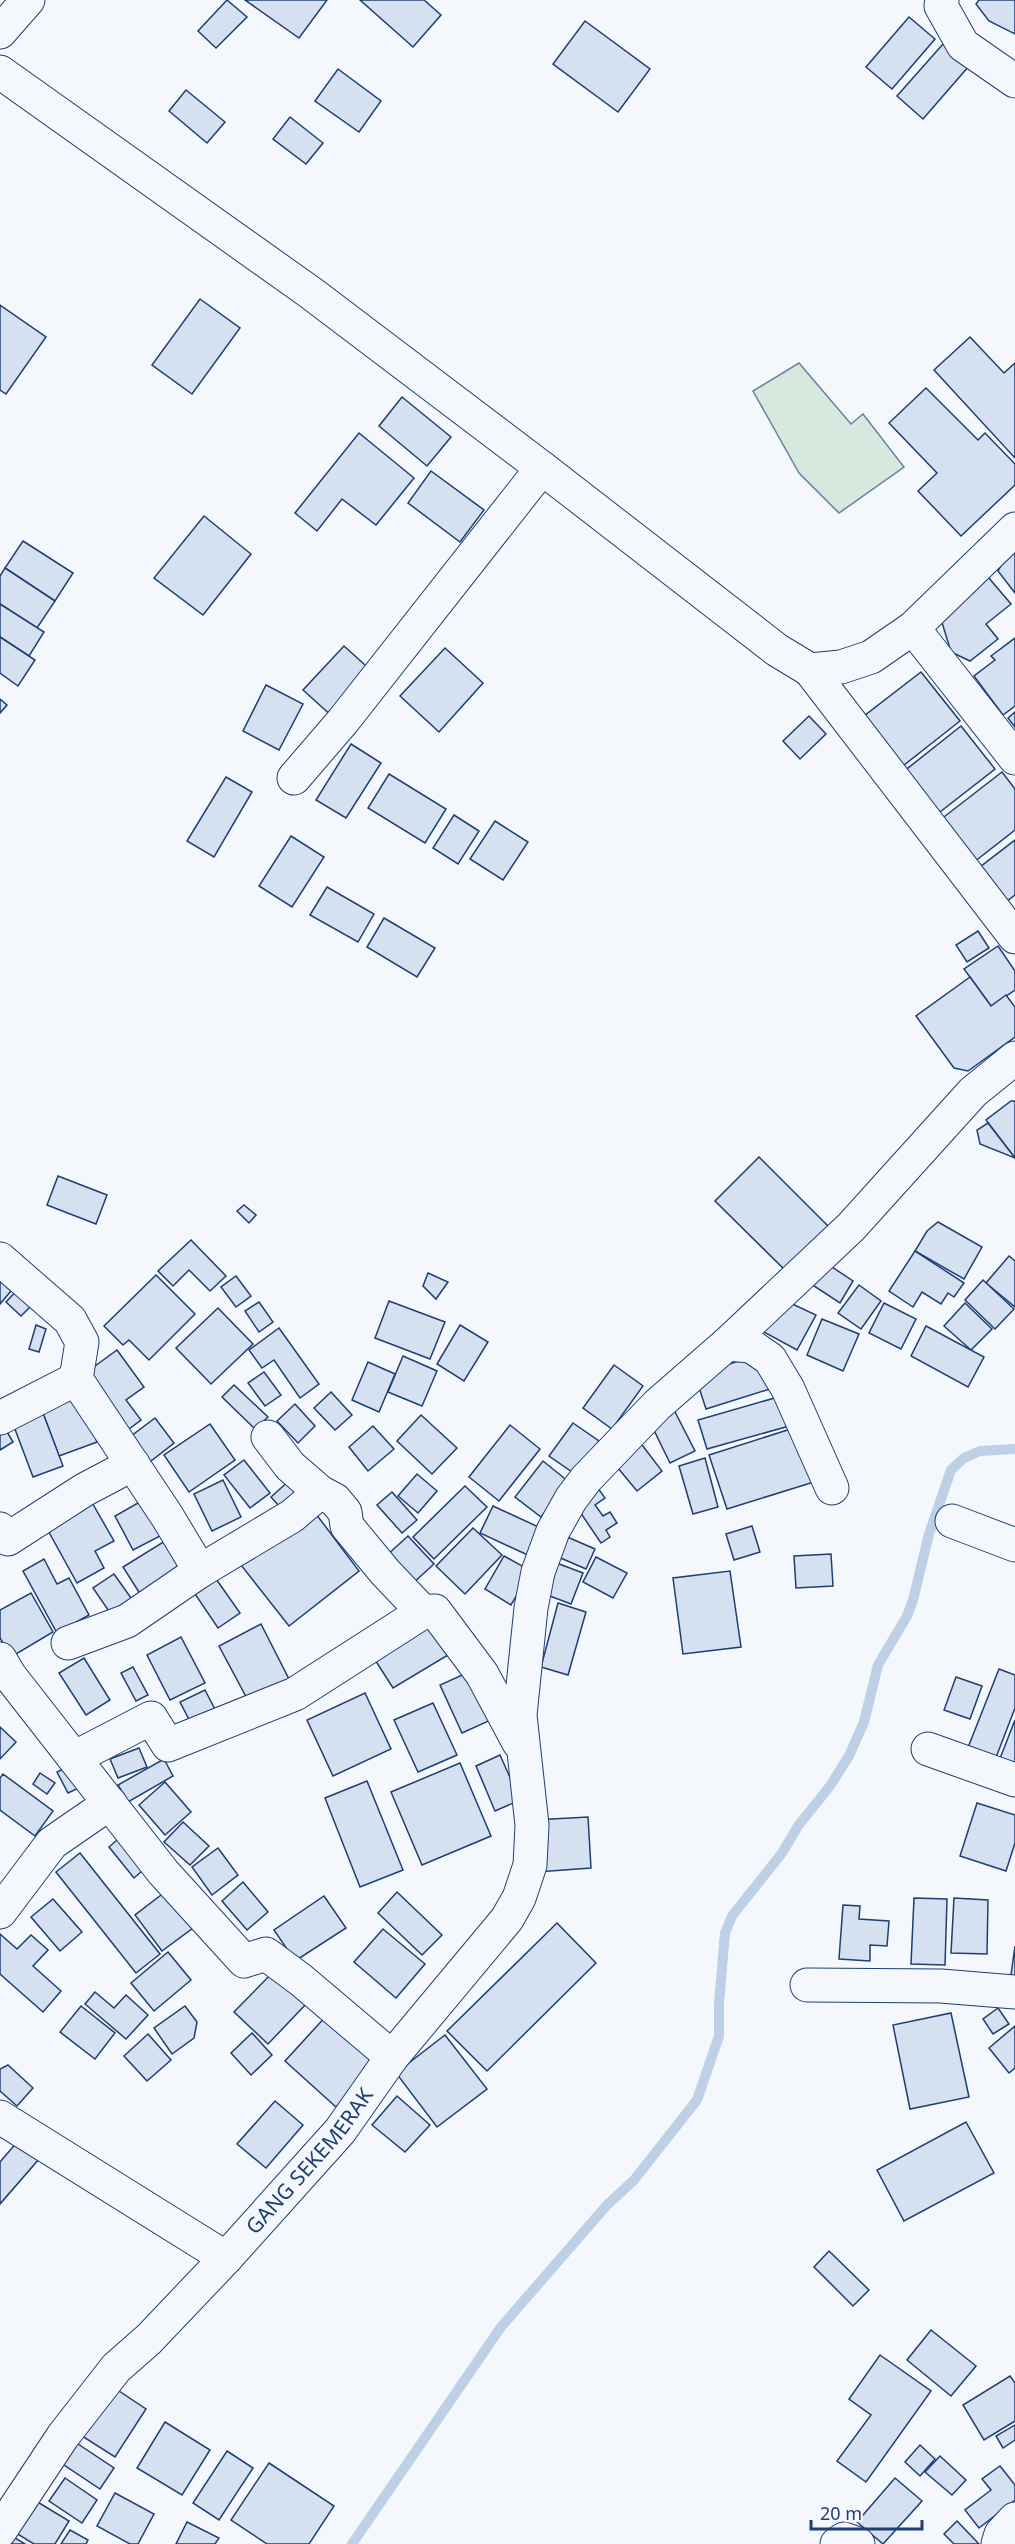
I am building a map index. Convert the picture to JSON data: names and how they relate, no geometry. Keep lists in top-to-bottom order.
{
  "streets": {
    "street": ["GANG SEKEMERAK"]
  },
  "scale_bar": "20 m"
}
